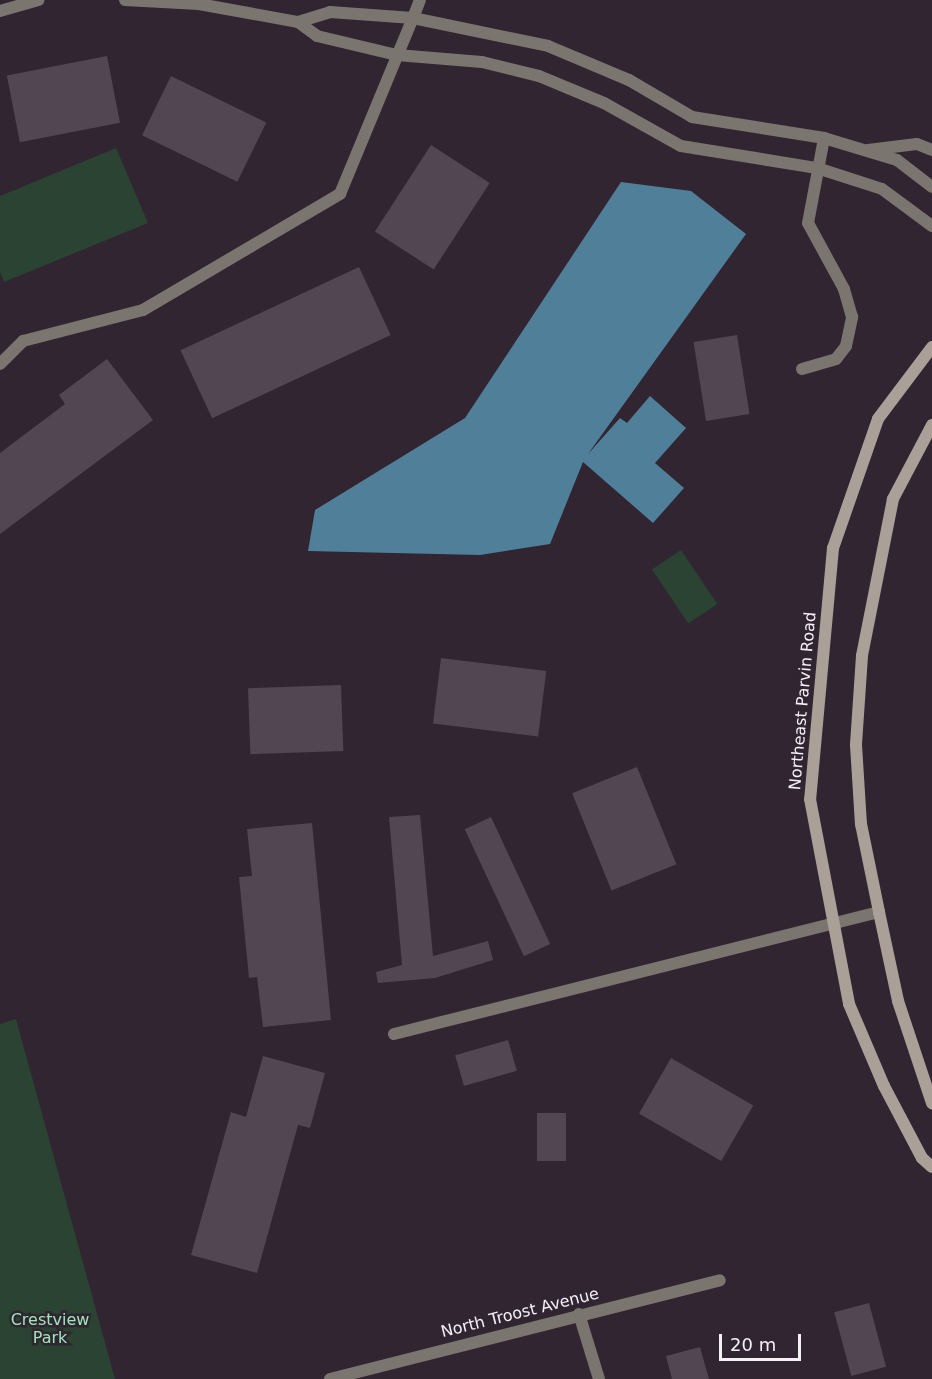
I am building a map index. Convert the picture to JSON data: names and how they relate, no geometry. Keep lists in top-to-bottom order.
{
  "streets": {
    "main road": ["Northeast Parvin Road"],
    "street": ["North Troost Avenue"]
  },
  "parks": ["Crestview Park"],
  "scale_bar": "20 m"
}
